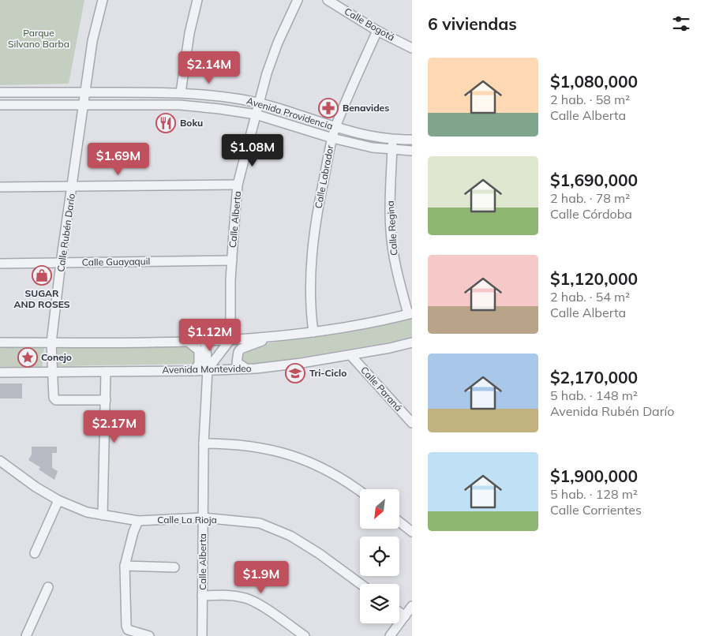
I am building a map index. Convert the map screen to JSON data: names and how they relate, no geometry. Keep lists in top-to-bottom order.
{
  "streets": {
    "street": [
      "Calle Bogotá",
      "Avenida Providencia",
      "Calle Labrador",
      "Calle Alberta",
      "Calle Regina",
      "Calle Rubén Darío",
      "Calle Guayaquil",
      "Avenida Montevideo",
      "Calle Paraná",
      "Calle La Rioja"
    ]
  },
  "crossings": [
    ["Calle Bogotá", "Calle Labrador"],
    ["Avenida Providencia", "Calle Labrador"],
    ["Avenida Providencia", "Calle Alberta"],
    ["Avenida Providencia", "Calle Regina"],
    ["Avenida Providencia", "Calle Rubén Darío"],
    ["Calle Alberta", "Calle Guayaquil"],
    ["Calle Alberta", "Avenida Montevideo"],
    ["Calle Alberta", "Calle La Rioja"],
    ["Calle Rubén Darío", "Calle Guayaquil"],
    ["Calle Rubén Darío", "Avenida Montevideo"],
    ["Avenida Montevideo", "Calle Paraná"]
  ],
  "parks": ["Parque Silvano Barba"],
  "places": {
    "pharmacy": ["Benavides"],
    "restaurant": ["Boku"],
    "shop": ["SUGAR AND ROSES"],
    "place": ["Conejo"],
    "school or university": ["Tri-Ciclo"]
  },
  "north": "bottom left",
  "page": {
    "heading": "6 viviendas",
    "list": [
      {
        "name": "$1,080,000",
        "note": "2 hab. · 58 m² · Calle Alberta"
      },
      {
        "name": "$1,690,000",
        "note": "2 hab. · 78 m² · Calle Córdoba"
      },
      {
        "name": "$1,120,000",
        "note": "2 hab. · 54 m² · Calle Alberta"
      },
      {
        "name": "$2,170,000",
        "note": "5 hab. · 148 m² · Avenida Rubén Darío"
      },
      {
        "name": "$1,900,000",
        "note": "5 hab. · 128 m² · Calle Corrientes"
      }
    ],
    "price": [
      "$2.14M",
      "$1.08M",
      "$1.69M",
      "$1.12M",
      "$2.17M",
      "$1.9M"
    ]
  }
}
